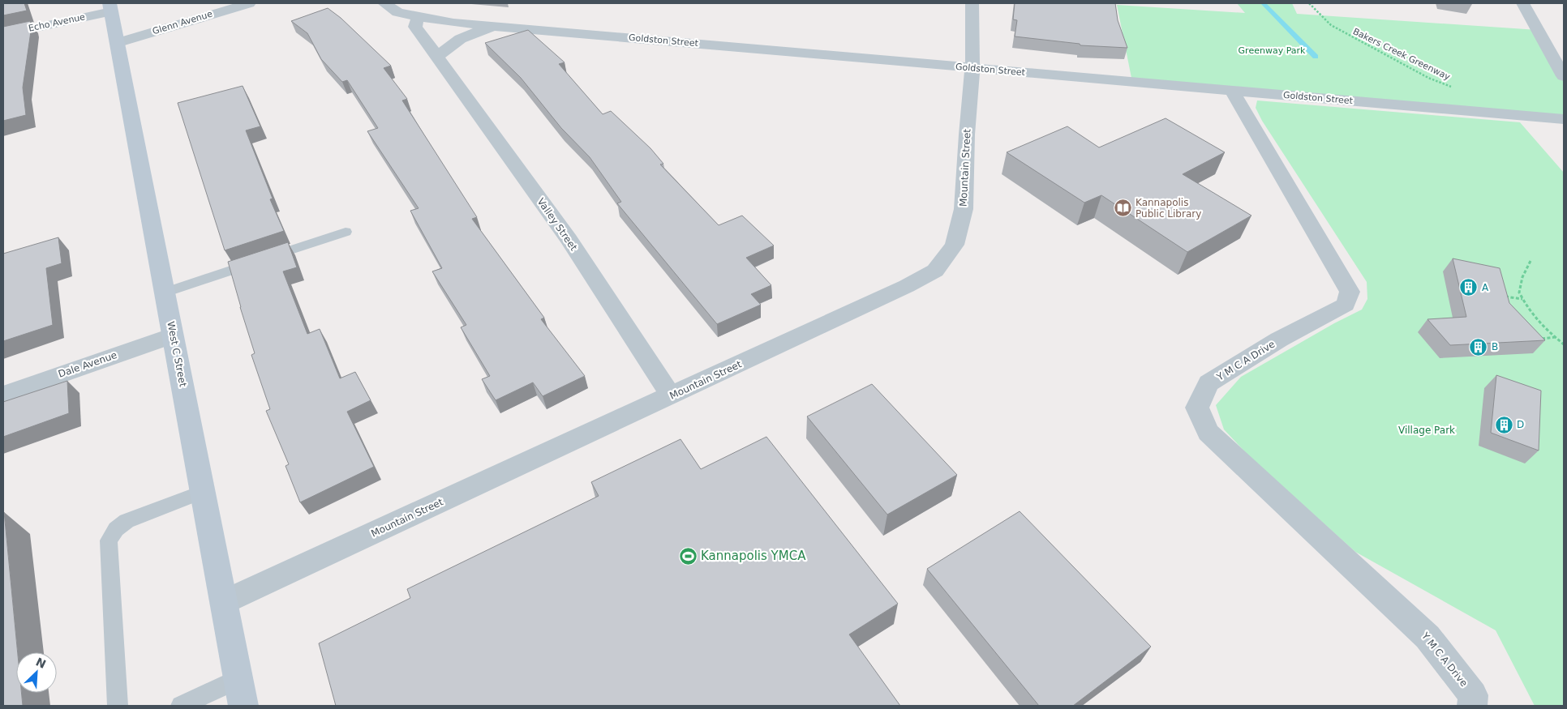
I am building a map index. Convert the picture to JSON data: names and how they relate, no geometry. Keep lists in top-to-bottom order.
{
  "streets": {
    "main road": ["West C Street"],
    "street": [
      "Echo Avenue",
      "Glenn Avenue",
      "Goldston Street",
      "Mountain Street",
      "Valley Street",
      "Y M C A Drive",
      "Dale Avenue"
    ],
    "path": ["Bakers Creek Greenway"]
  },
  "crossings": [
    ["Echo Avenue", "West C Street"],
    ["Glenn Avenue", "West C Street"],
    ["Goldston Street", "Mountain Street"],
    ["Goldston Street", "Valley Street"],
    ["Goldston Street", "Y M C A Drive"],
    ["Mountain Street", "Valley Street"],
    ["Mountain Street", "West C Street"],
    ["West C Street", "Dale Avenue"]
  ],
  "parks": ["Greenway Park", "Village Park"],
  "places": {
    "library": ["Kannapolis Public Library"],
    "building": ["A", "B", "D"],
    "sports": ["Kannapolis YMCA"]
  },
  "north": "top right"
}
